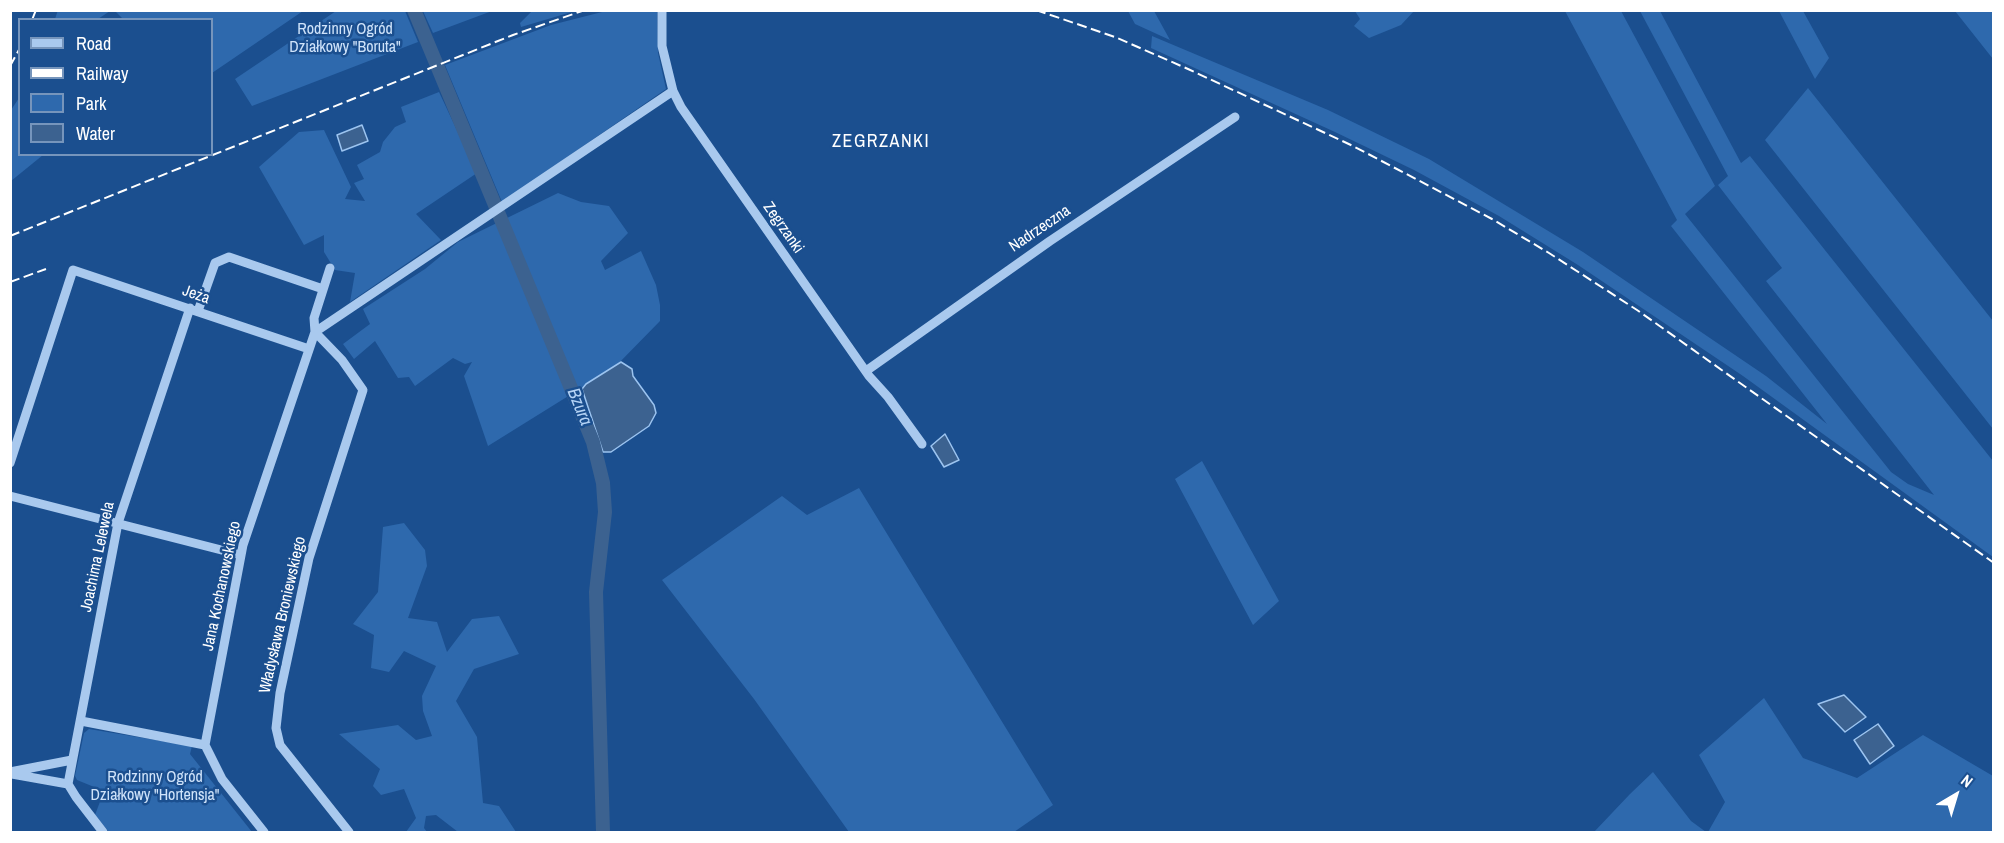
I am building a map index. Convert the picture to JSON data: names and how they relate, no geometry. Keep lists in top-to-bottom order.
{
  "streets": {
    "street": [
      "Zegrzanki",
      "Nadrzeczna",
      "Jeża",
      "Joachima Lelewela",
      "Jana Kochanowskiego",
      "Władysława Broniewskiego"
    ]
  },
  "crossings": [
    ["Zegrzanki", "Nadrzeczna"],
    ["Jeża", "Joachima Lelewela"],
    ["Jeża", "Jana Kochanowskiego"],
    ["Joachima Lelewela", "Jana Kochanowskiego"],
    ["Jana Kochanowskiego", "Władysława Broniewskiego"]
  ],
  "districts": ["ZEGRZANKI"],
  "water": ["Bzura"],
  "parks": ["Rodzinny Ogród Działkowy \"Boruta\"", "Rodzinny Ogród Działkowy \"Hortensja\""],
  "legend": [
    "Road",
    "Railway",
    "Park",
    "Water"
  ],
  "north": "top right"
}
